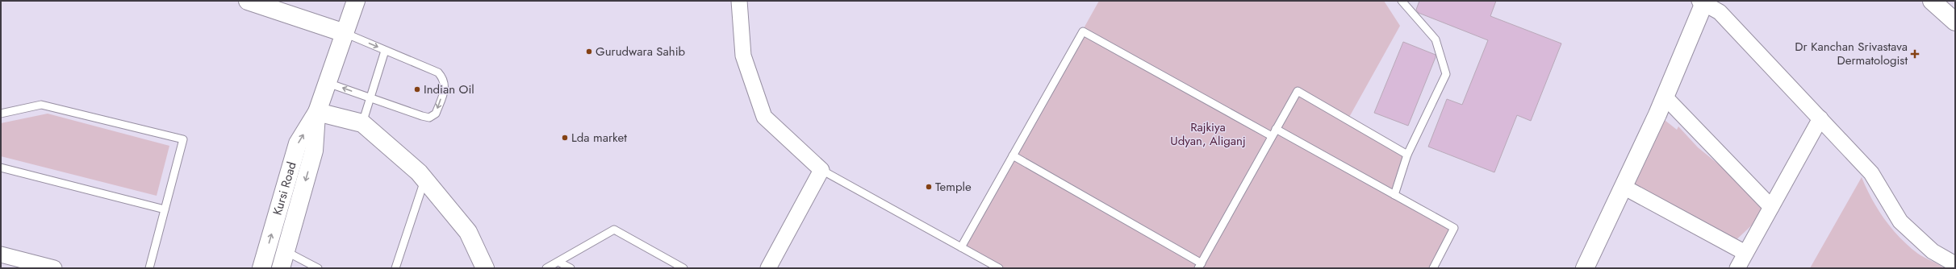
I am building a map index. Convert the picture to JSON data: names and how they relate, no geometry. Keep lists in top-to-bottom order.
{
  "streets": {
    "street": ["Kursi Road"]
  },
  "parks": ["Rajkiya Udyan, Aliganj"],
  "places": {
    "other": [
      "Gurudwara Sahib",
      "Indian Oil",
      "Lda market",
      "Temple"
    ],
    "health": ["Dr Kanchan Srivastava Dermatologist"]
  }
}
